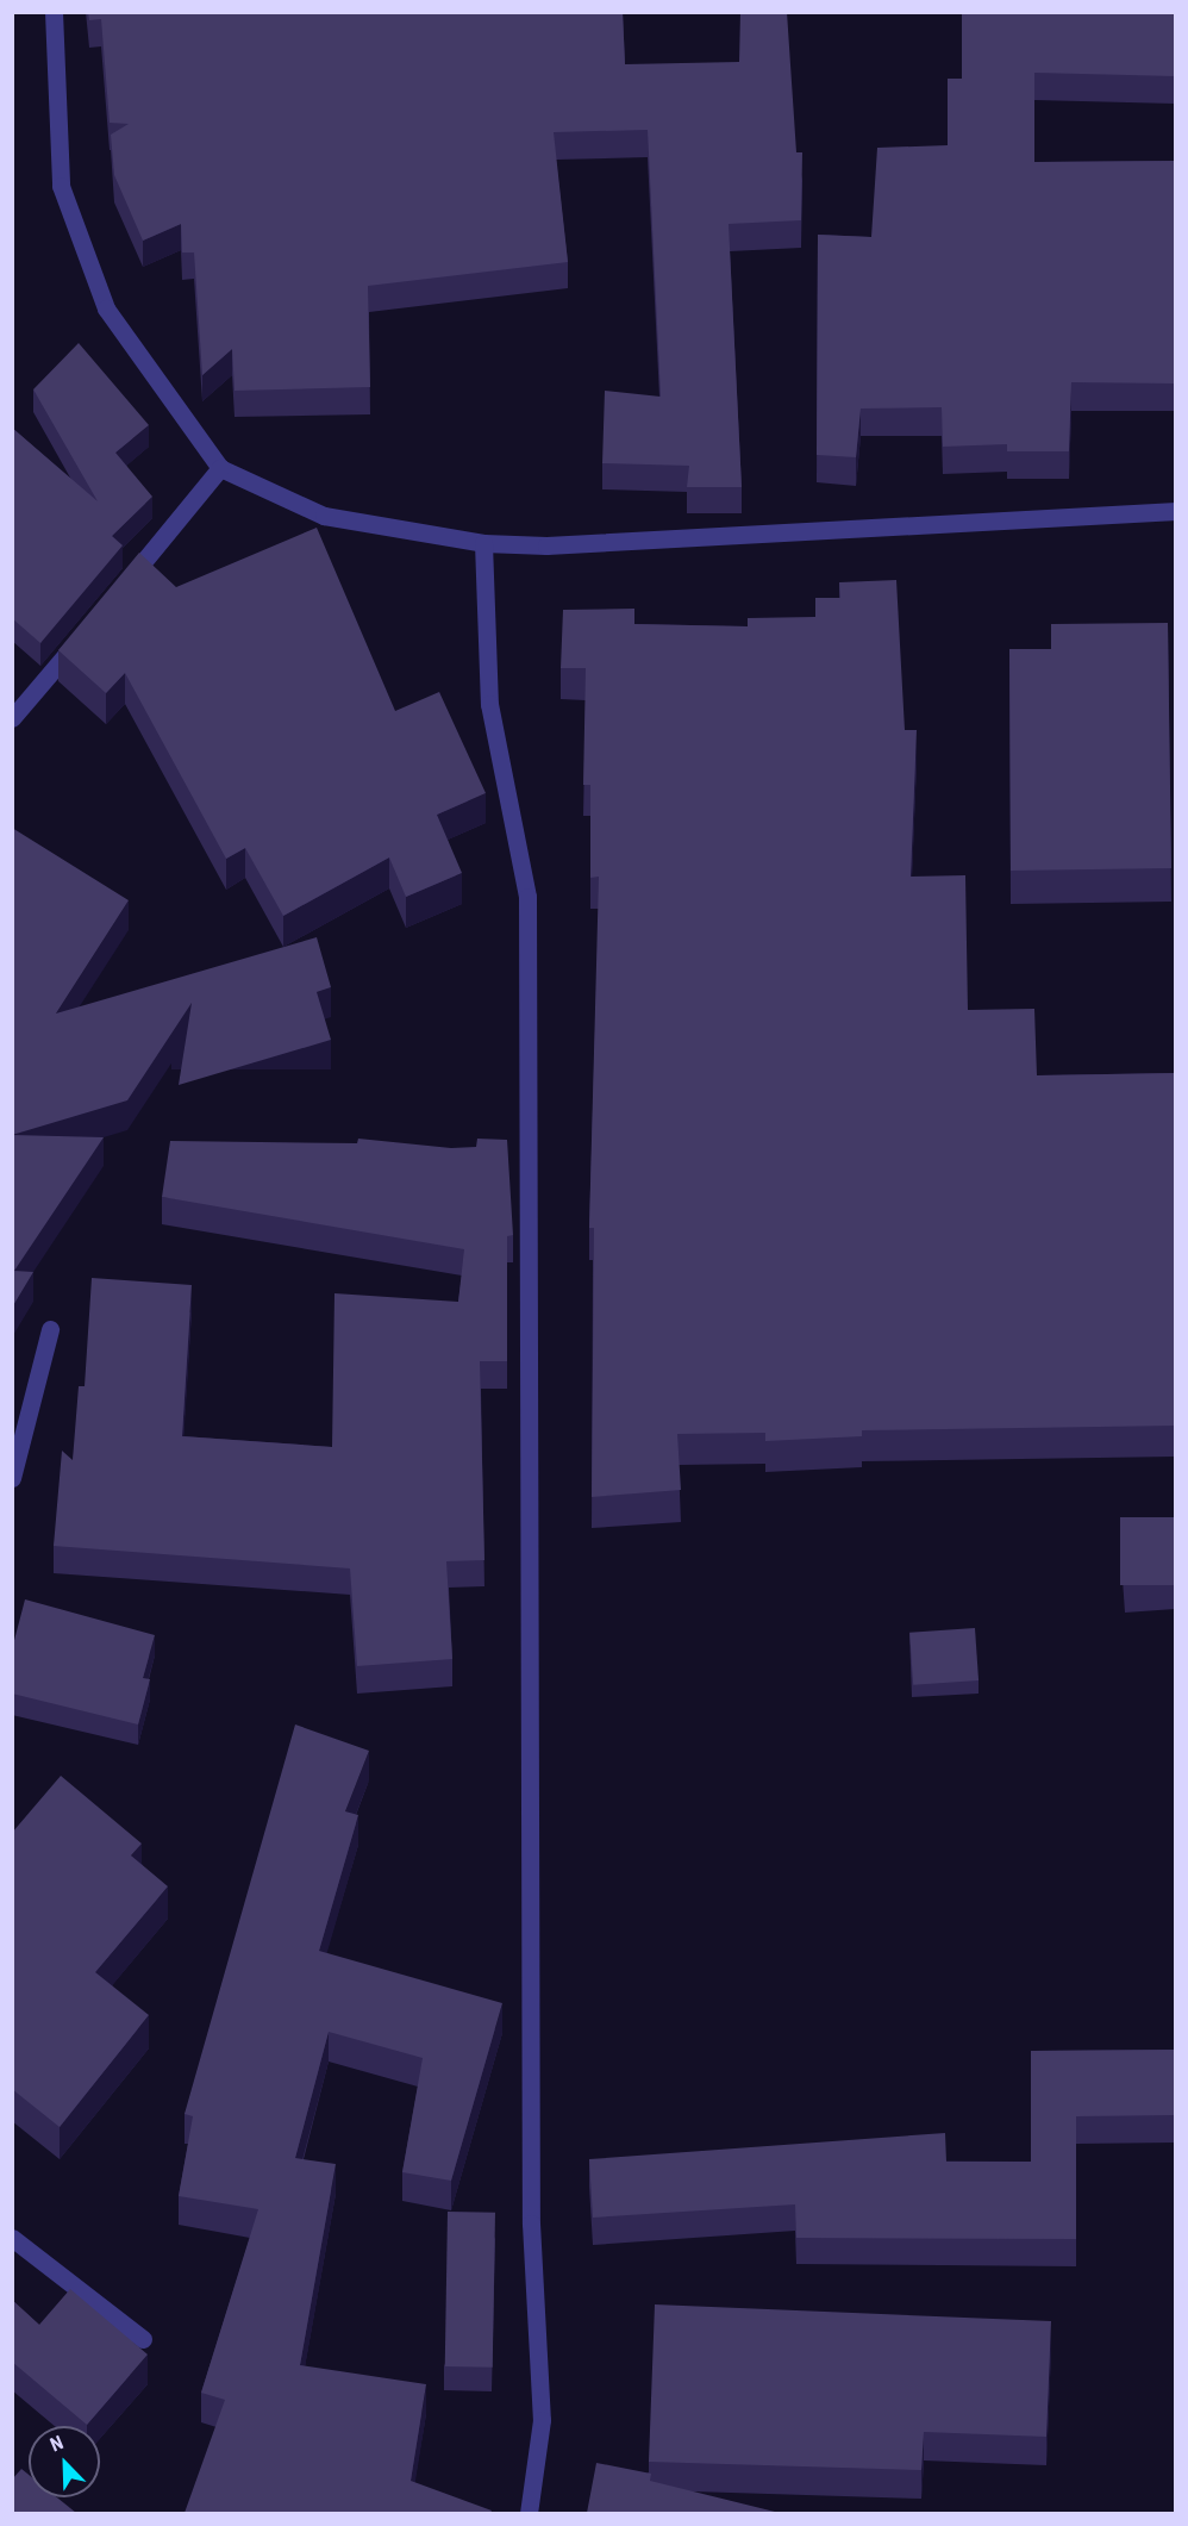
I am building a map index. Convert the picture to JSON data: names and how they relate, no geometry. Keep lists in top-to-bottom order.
{
  "north": "top left"
}
